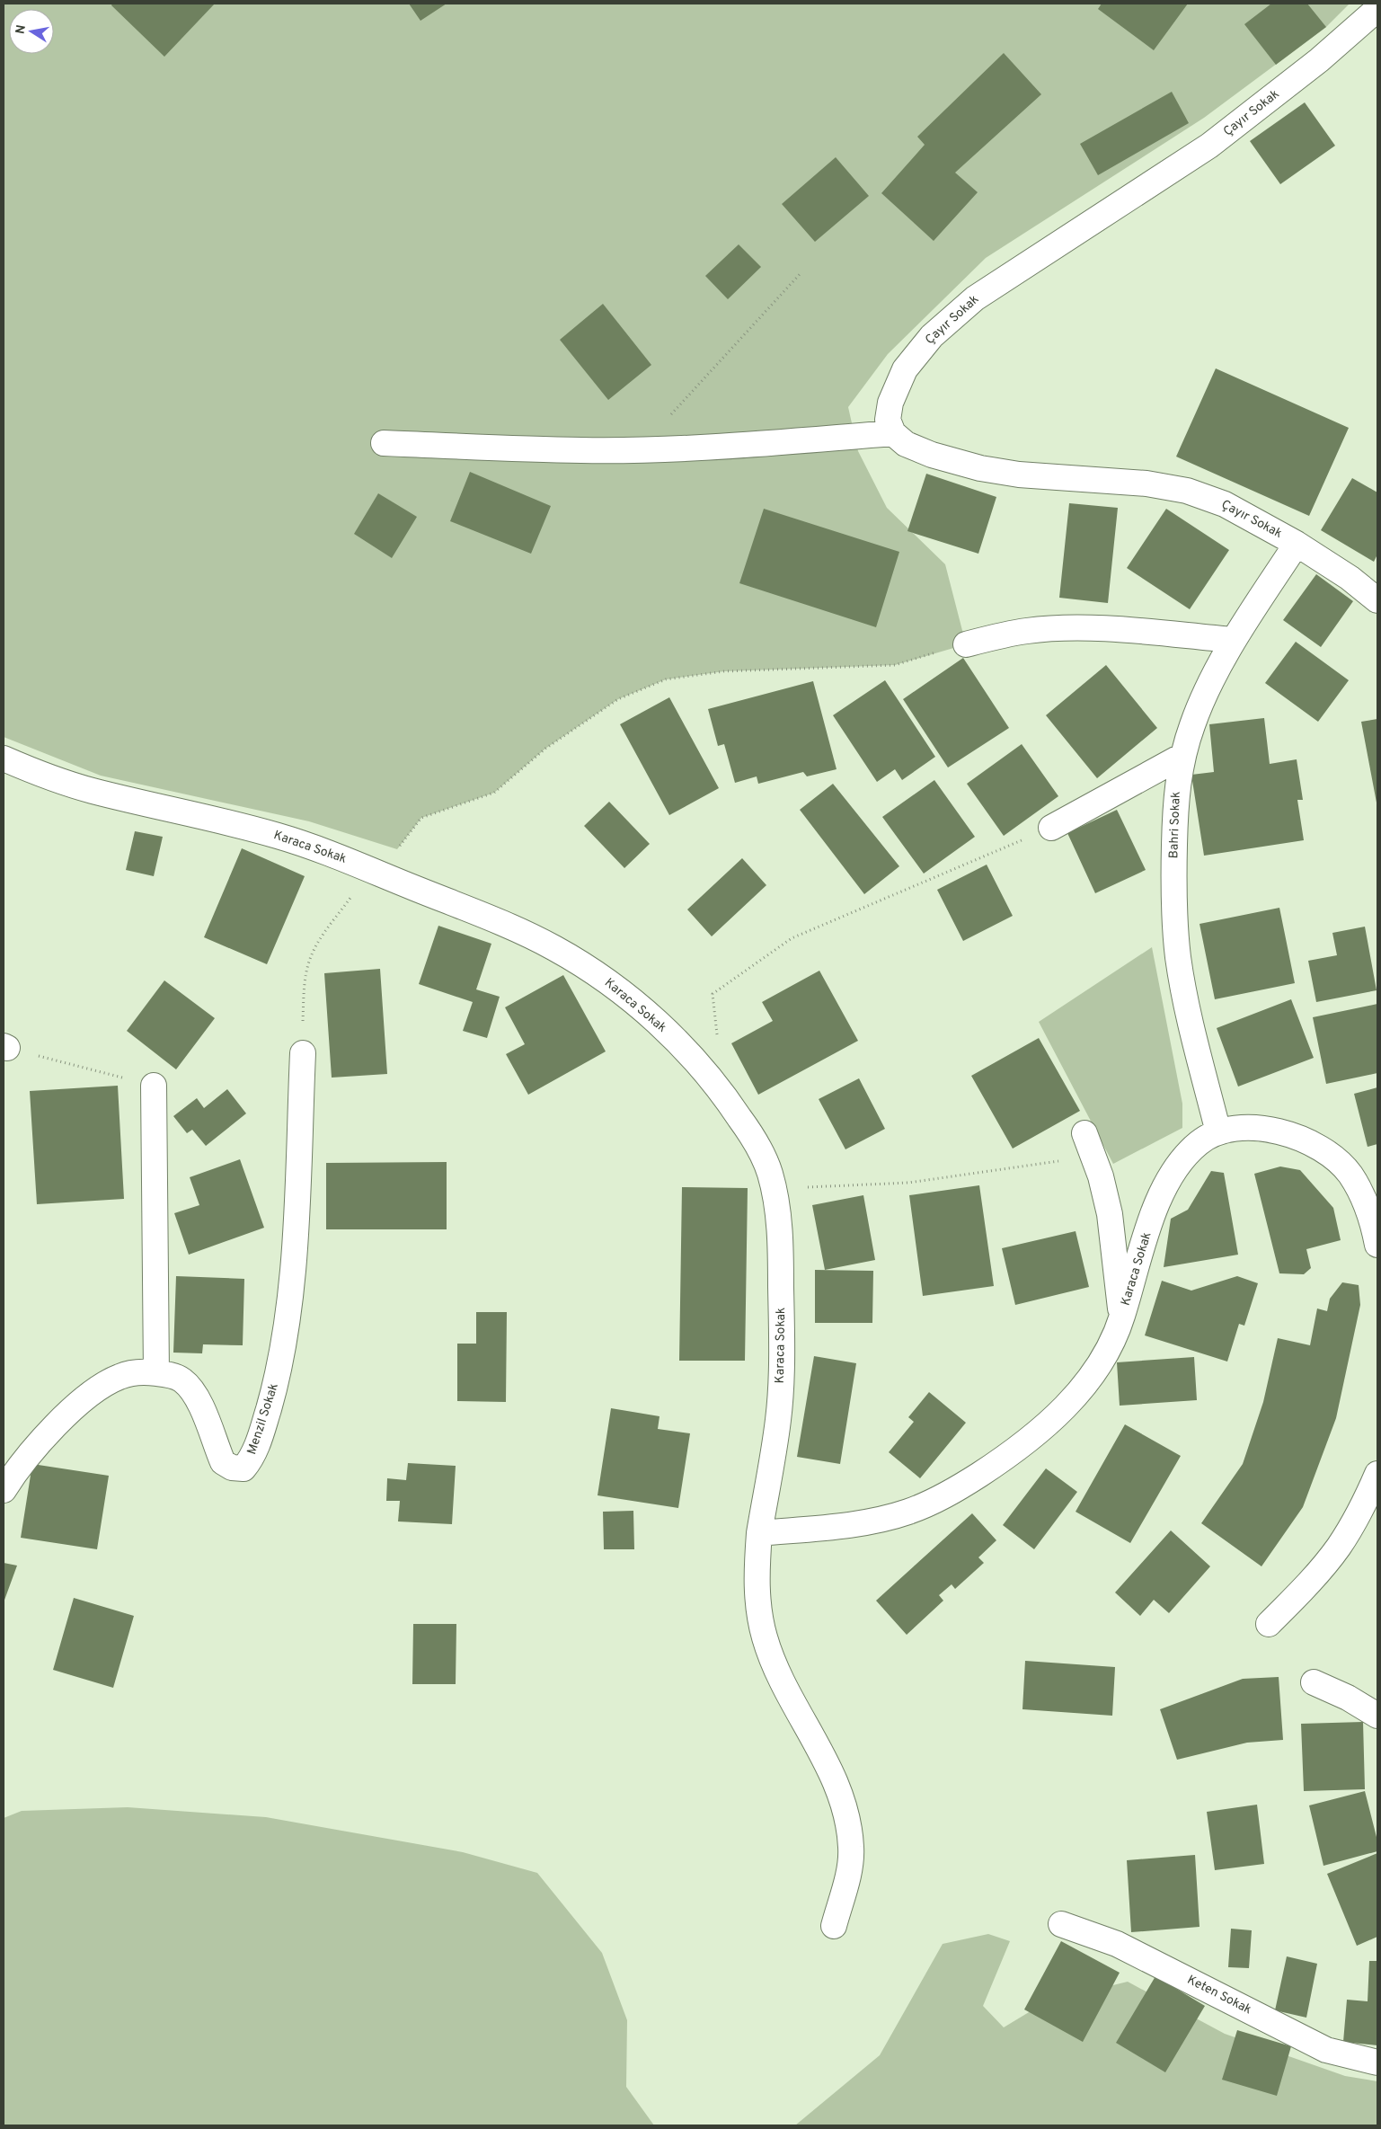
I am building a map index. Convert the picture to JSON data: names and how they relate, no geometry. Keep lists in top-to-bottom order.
{
  "streets": {
    "street": [
      "Çayır Sokak",
      "Bahri Sokak",
      "Karaca Sokak",
      "Menzil Sokak",
      "Keten Sokak"
    ]
  },
  "crossings": [
    ["Çayır Sokak", "Bahri Sokak"],
    ["Bahri Sokak", "Karaca Sokak"]
  ],
  "north": "left"
}
